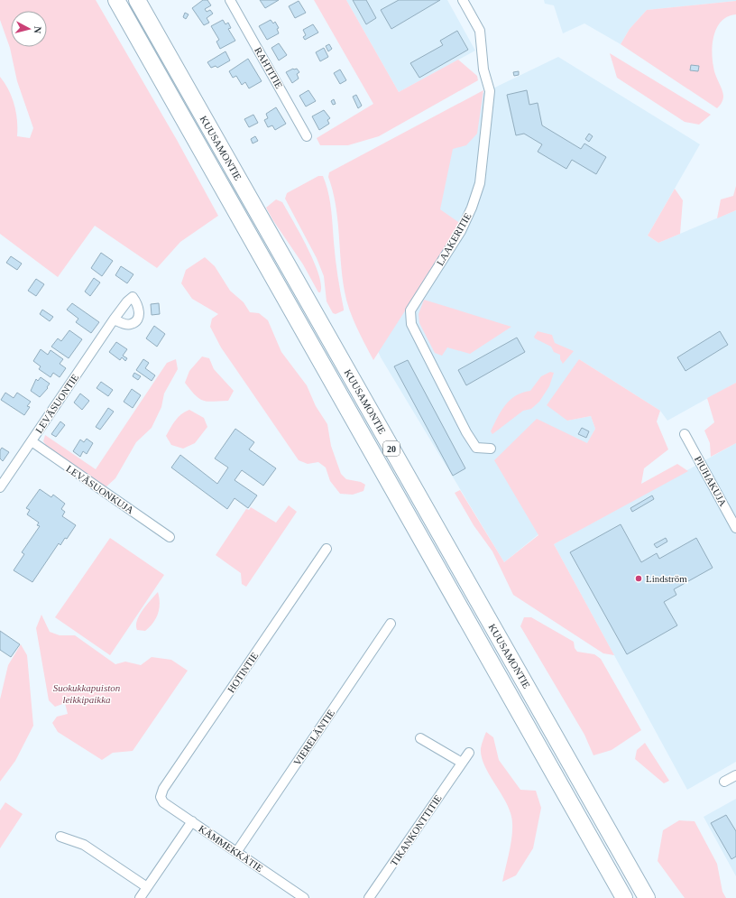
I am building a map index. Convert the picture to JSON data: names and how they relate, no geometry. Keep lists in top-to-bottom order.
{
  "streets": {
    "highway": ["KUUSAMONTIE", "20"],
    "street": [
      "RAHTITIE",
      "LAAKERITIE",
      "LEVÄSUONTIE",
      "PIUHAKUJA",
      "LEVÄSUONKUJA",
      "HOTINTIE",
      "VIERELÄNTIE",
      "TIKANKONTTITIE",
      "KÄMMEKKÄTIE"
    ]
  },
  "crossings": [
    ["LEVÄSUONTIE", "LEVÄSUONKUJA"],
    ["HOTINTIE", "KÄMMEKKÄTIE"],
    ["VIERELÄNTIE", "KÄMMEKKÄTIE"]
  ],
  "parks": ["Suokukkapuiston leikkipaikka"],
  "places": ["Lindström"],
  "north": "right"
}
